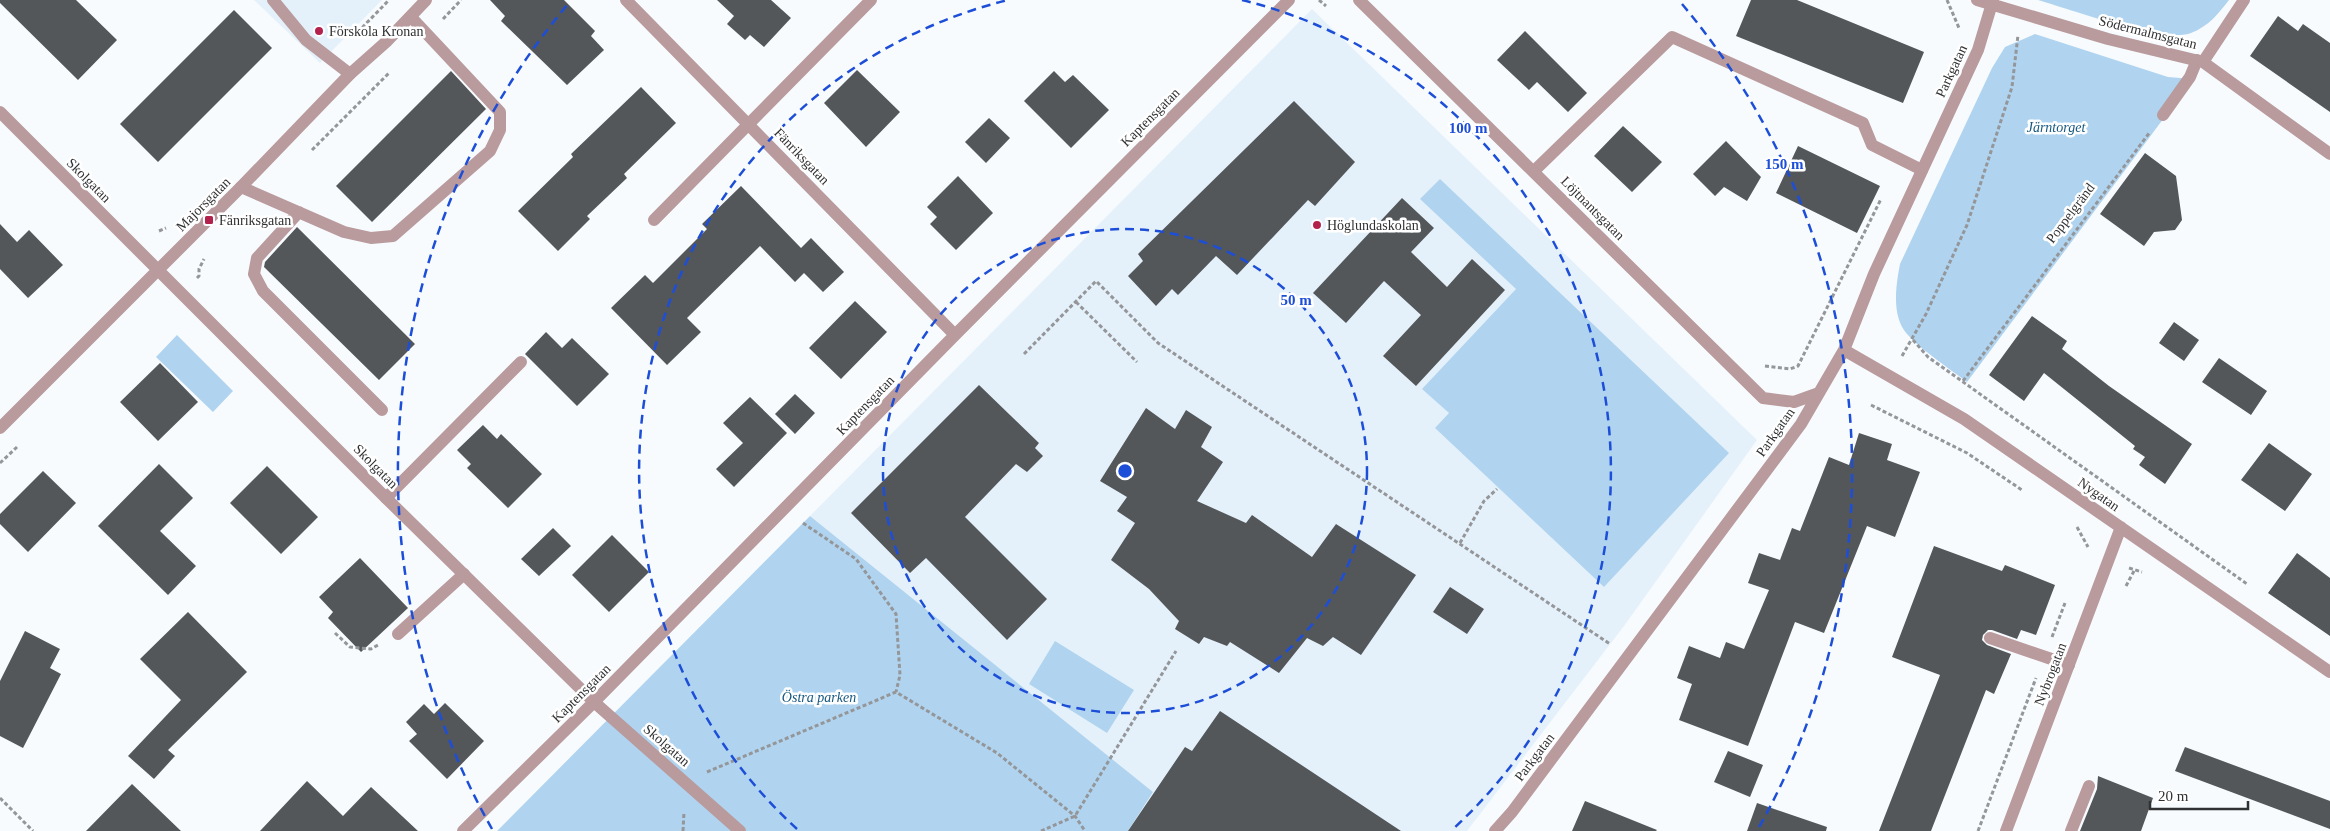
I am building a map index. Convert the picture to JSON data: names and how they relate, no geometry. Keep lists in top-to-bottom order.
{
  "streets": {
    "street": [
      "Södermalmsgatan",
      "Parkgatan",
      "Kaptensgatan",
      "Fänriksgatan",
      "Skolgatan",
      "Majorsgatan",
      "Löjtnantsgatan",
      "Nygatan",
      "Nybrogatan"
    ],
    "path": ["Poppelgränd"]
  },
  "crossings": [
    ["Södermalmsgatan", "Parkgatan"],
    ["Parkgatan", "Löjtnantsgatan"],
    ["Parkgatan", "Nygatan"],
    ["Kaptensgatan", "Fänriksgatan"],
    ["Kaptensgatan", "Skolgatan"],
    ["Skolgatan", "Majorsgatan"],
    ["Nygatan", "Nybrogatan"]
  ],
  "parks": ["Järntorget", "Östra parken"],
  "places": {
    "other": ["Förskola Kronan", "Höglundaskolan"],
    "transit": ["Fänriksgatan"]
  },
  "scale_bar": "20 m",
  "rings": ["100 m", "150 m", "50 m"]
}
